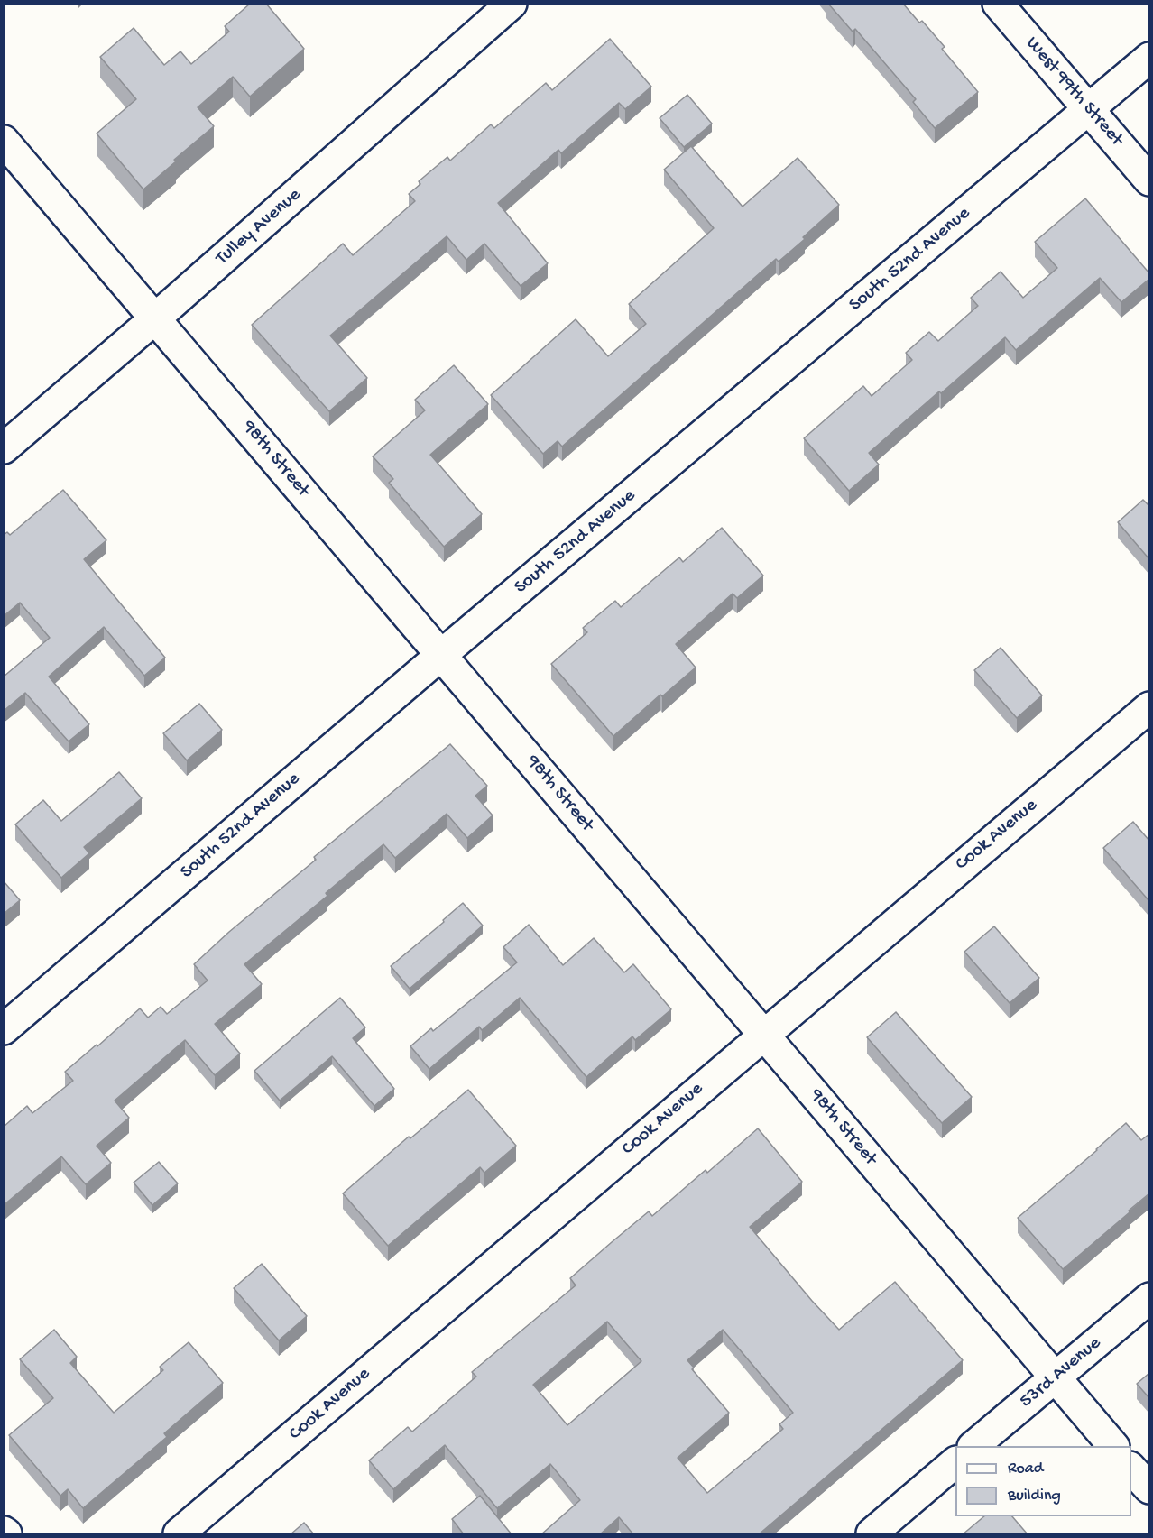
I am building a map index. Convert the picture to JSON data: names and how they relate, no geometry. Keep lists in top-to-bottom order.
{
  "streets": {
    "street": [
      "West 99th Street",
      "Tulley Avenue",
      "South 52nd Avenue",
      "98th Street",
      "Cook Avenue",
      "53rd Avenue"
    ]
  },
  "crossings": [
    ["West 99th Street", "South 52nd Avenue"],
    ["Tulley Avenue", "98th Street"],
    ["South 52nd Avenue", "98th Street"],
    ["98th Street", "Cook Avenue"],
    ["98th Street", "53rd Avenue"]
  ],
  "legend": ["Road", "Building"]
}
